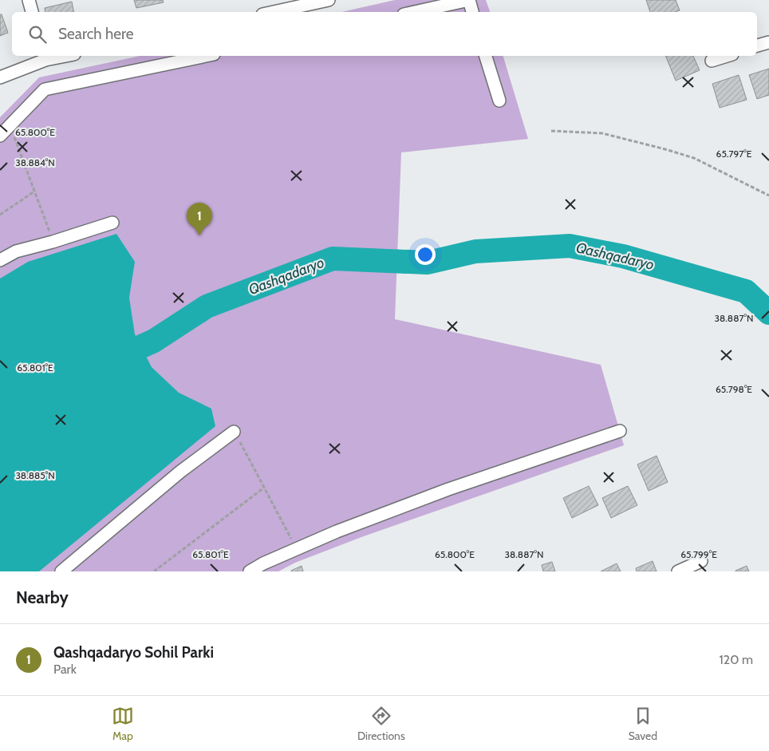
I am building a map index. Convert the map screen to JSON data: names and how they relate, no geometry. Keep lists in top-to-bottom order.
{
  "water": ["Qashqadaryo"],
  "page": {
    "search": "Search here",
    "pins": "1",
    "heading": "Nearby",
    "list": [
      {
        "mark": "1",
        "name": "Qashqadaryo Sohil Parki",
        "note": "Park",
        "value": "120 m"
      }
    ],
    "nav": ["Map", "Directions", "Saved"]
  },
  "coordinates": [
    "65.800°E",
    "65.797°E",
    "38.884°N",
    "38.887°N",
    "65.801°E",
    "65.798°E",
    "38.885°N",
    "65.799°E"
  ]
}
